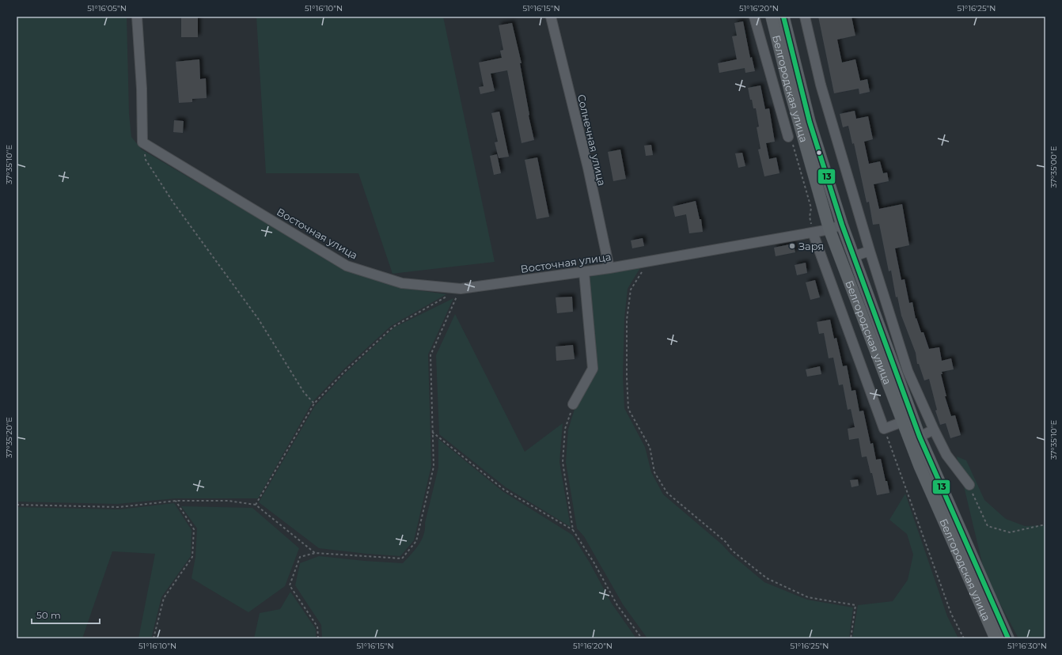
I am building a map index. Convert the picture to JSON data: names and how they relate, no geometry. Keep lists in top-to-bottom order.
{
  "streets": {
    "main road": ["Белгородская улица"],
    "street": ["Солнечная улица", "Восточная улица"]
  },
  "crossings": [
    ["Белгородская улица", "Восточная улица"],
    ["Солнечная улица", "Восточная улица"]
  ],
  "places": ["Заря"],
  "lines": ["transit line 13"],
  "scale_bar": "50 m",
  "coordinates": [
    "51°16'05\"N",
    "51°16'10\"N",
    "51°16'15\"N",
    "51°16'20\"N",
    "51°16'25\"N",
    "37°35'10\"E",
    "37°35'00\"E",
    "37°35'20\"E",
    "51°16'30\"N"
  ]
}
